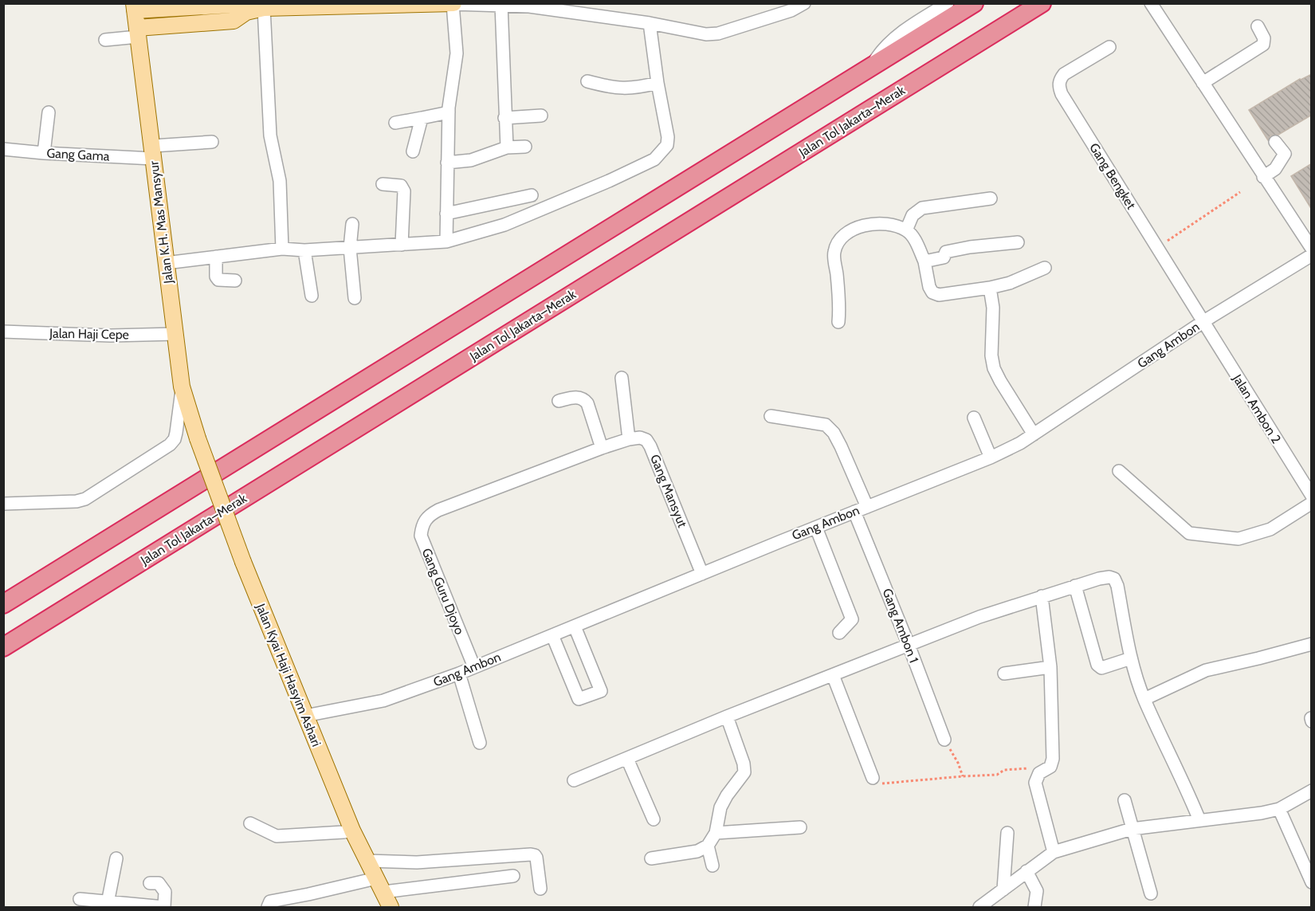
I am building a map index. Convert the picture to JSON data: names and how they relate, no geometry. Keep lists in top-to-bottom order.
{
  "streets": {
    "highway": ["Jalan Tol Jakarta–Merak"],
    "main road": ["Jalan K.H. Mas Mansyur", "Jalan Kyai Haji Hasyim Ashari"],
    "street": [
      "Gang Gama",
      "Gang Bengket",
      "Jalan Haji Cepe",
      "Gang Ambon",
      "Jalan Ambon 2",
      "Gang Mansyut",
      "Gang Guru Djoyo",
      "Gang Ambon 1"
    ]
  },
  "crossings": [
    ["Gang Gama", "Jalan K.H. Mas Mansyur"],
    ["Gang Bengket", "Gang Ambon"],
    ["Gang Bengket", "Jalan Ambon 2"],
    ["Jalan K.H. Mas Mansyur", "Jalan Haji Cepe"],
    ["Jalan K.H. Mas Mansyur", "Jalan Kyai Haji Hasyim Ashari"],
    ["Gang Ambon", "Jalan Ambon 2"],
    ["Gang Ambon", "Gang Mansyut"],
    ["Gang Ambon", "Gang Guru Djoyo"],
    ["Gang Ambon", "Gang Ambon 1"],
    ["Gang Ambon", "Jalan Kyai Haji Hasyim Ashari"]
  ]
}
